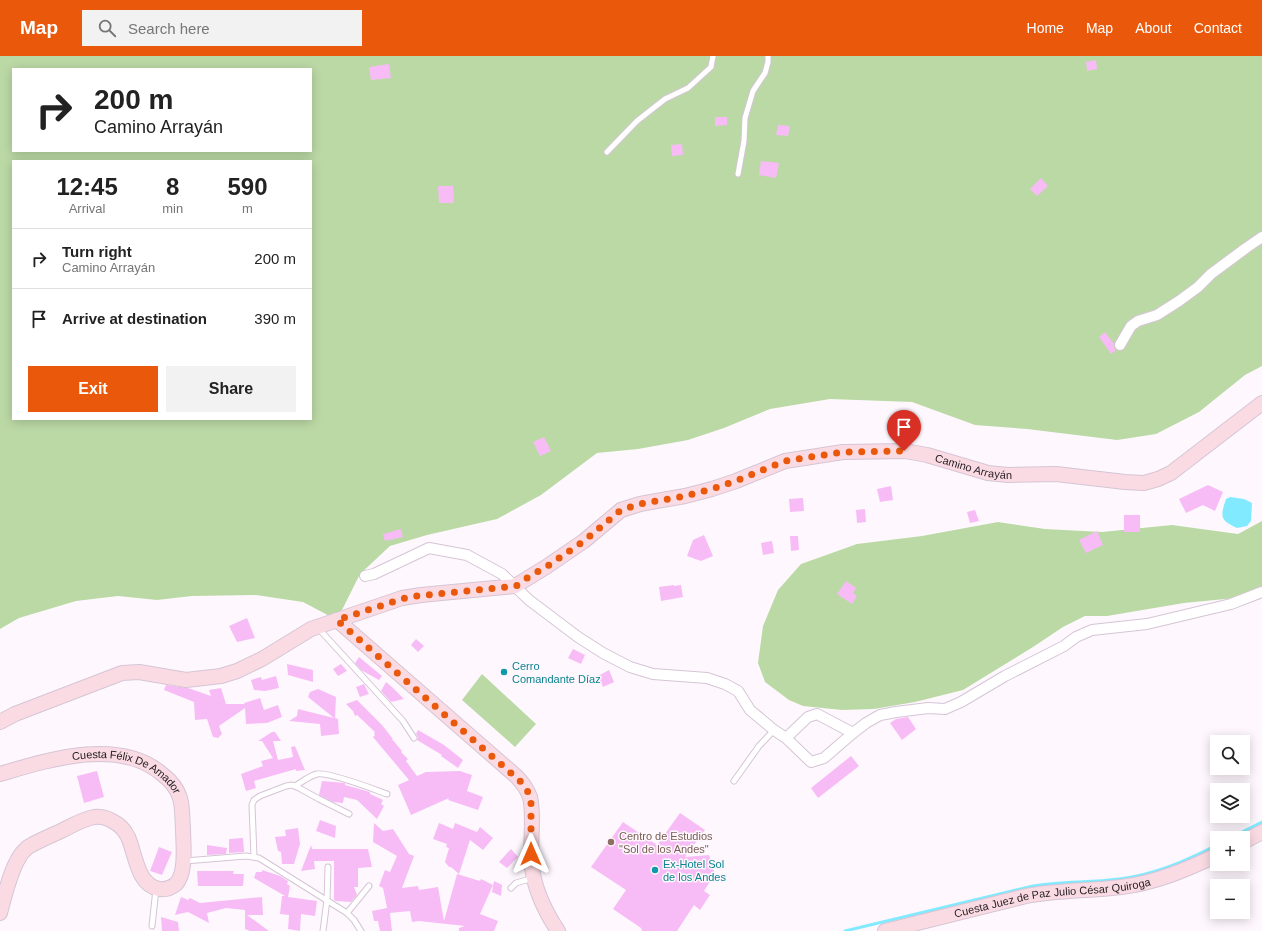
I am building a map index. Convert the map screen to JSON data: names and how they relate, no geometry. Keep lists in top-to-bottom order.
{
  "streets": {
    "street": ["Camino Arrayán", "Cuesta Félix De Amador", "Cuesta Juez de Paz Julio César Quiroga"]
  },
  "places": ["Cerro Comandante Díaz", "Centro de Estudios \"Sol de los Andes\"", "Ex-Hotel Sol de los Andes"],
  "page": {
    "header": "Map",
    "search": "Search here",
    "nav": [
      "Home",
      "Map",
      "About",
      "Contact"
    ],
    "turn": ["200 m", "Camino Arrayán"],
    "eta": [
      "12:45",
      "Arrival",
      "8",
      "min",
      "590",
      "m"
    ],
    "list": [
      {
        "name": "Turn right",
        "note": "Camino Arrayán",
        "value": "200 m"
      },
      {
        "name": "Arrive at destination",
        "value": "390 m"
      }
    ],
    "buttons": ["Exit", "Share"],
    "map_buttons": ["+", "−"]
  }
}
